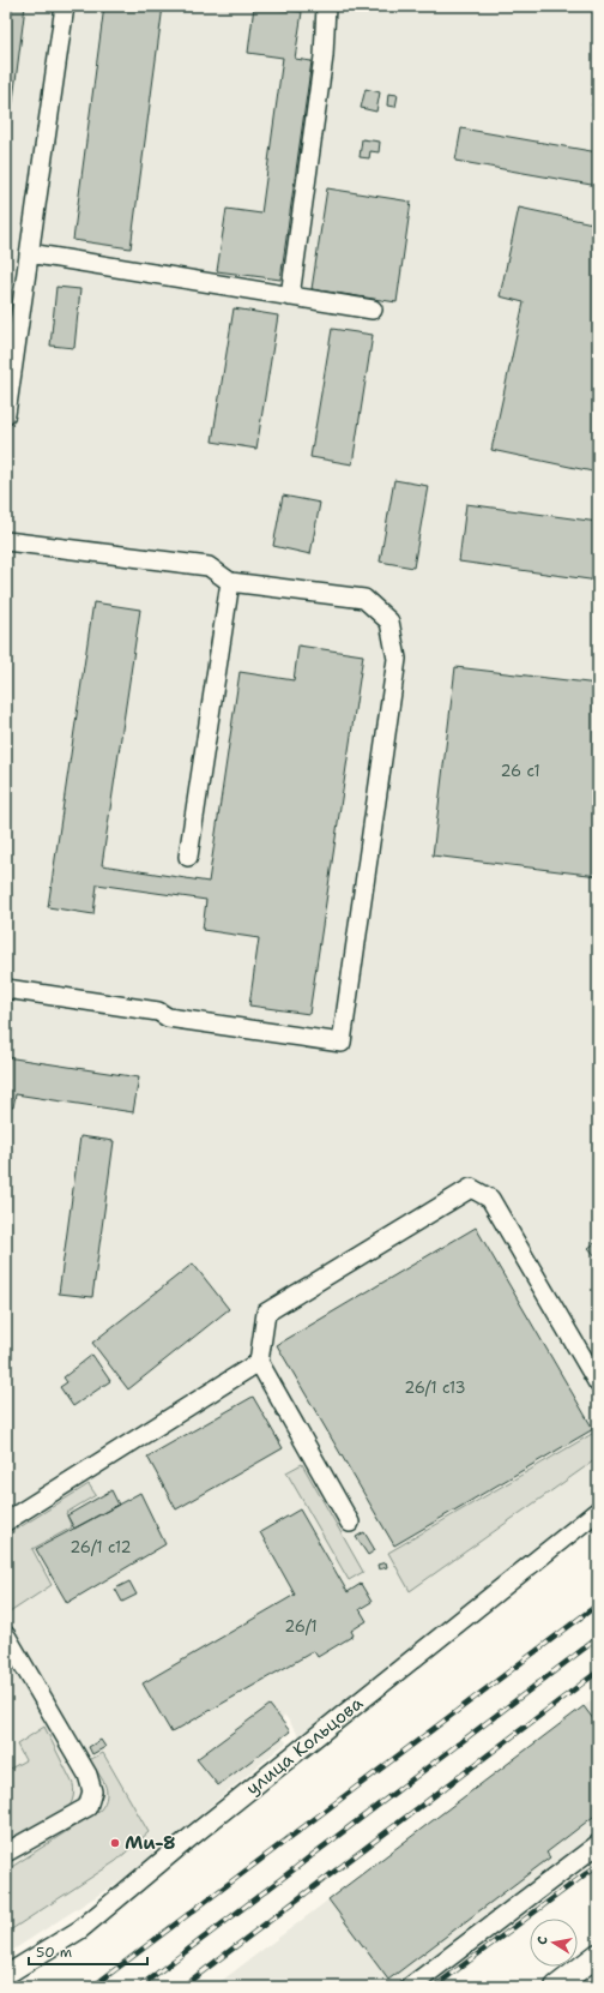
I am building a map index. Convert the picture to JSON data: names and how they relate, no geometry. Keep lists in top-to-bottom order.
{
  "streets": {
    "street": ["улица Кольцова"]
  },
  "places": ["Ми-8"],
  "house_numbers": [
    "26 с1",
    "26/1 с13",
    "26/1 с12",
    "26/1"
  ],
  "scale_bar": "50 m",
  "north": "left"
}
